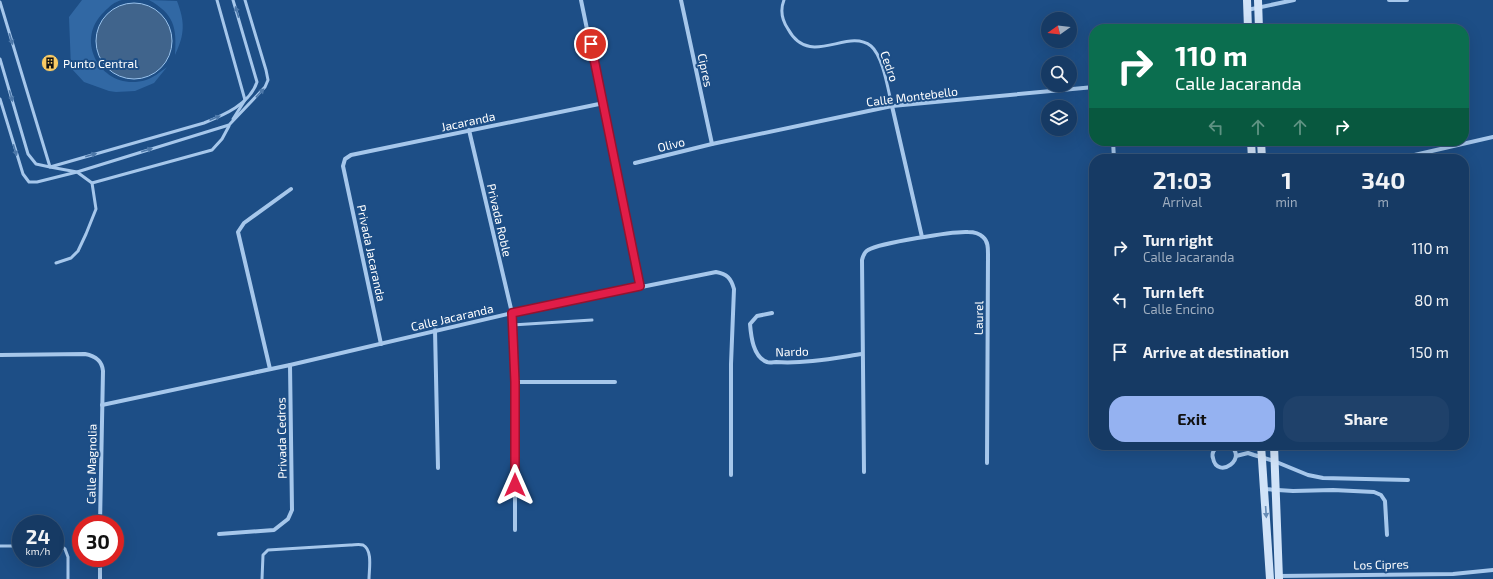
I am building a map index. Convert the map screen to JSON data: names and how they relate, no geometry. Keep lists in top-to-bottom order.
{
  "streets": {
    "street": [
      "Cedro",
      "Cipres",
      "Calle Montebello",
      "Jacaranda",
      "Olivo",
      "Privada Roble",
      "Privada Jacaranda",
      "Calle Jacaranda",
      "Laurel",
      "Nardo",
      "Privada Cedros",
      "Calle Magnolia",
      "Los Cipres"
    ]
  },
  "crossings": [
    ["Cedro", "Calle Montebello"],
    ["Cedro", "Laurel"],
    ["Cipres", "Calle Montebello"],
    ["Cipres", "Olivo"],
    ["Calle Montebello", "Olivo"],
    ["Jacaranda", "Privada Roble"],
    ["Jacaranda", "Privada Jacaranda"],
    ["Privada Roble", "Calle Jacaranda"],
    ["Privada Jacaranda", "Calle Jacaranda"],
    ["Calle Jacaranda", "Privada Cedros"],
    ["Calle Jacaranda", "Calle Magnolia"],
    ["Laurel", "Nardo"]
  ],
  "places": {
    "building": ["Punto Central"]
  },
  "north": "left",
  "page": {
    "turn": ["110 m", "Calle Jacaranda"],
    "eta": [
      "21:03",
      "Arrival",
      "1",
      "min",
      "340",
      "m"
    ],
    "list": [
      {
        "name": "Turn right",
        "note": "Calle Jacaranda",
        "value": "110 m"
      },
      {
        "name": "Turn left",
        "note": "Calle Encino",
        "value": "80 m"
      },
      {
        "name": "Arrive at destination",
        "value": "150 m"
      }
    ],
    "buttons": ["Exit", "Share"],
    "speed": "24 km/h",
    "limit": "30"
  }
}
